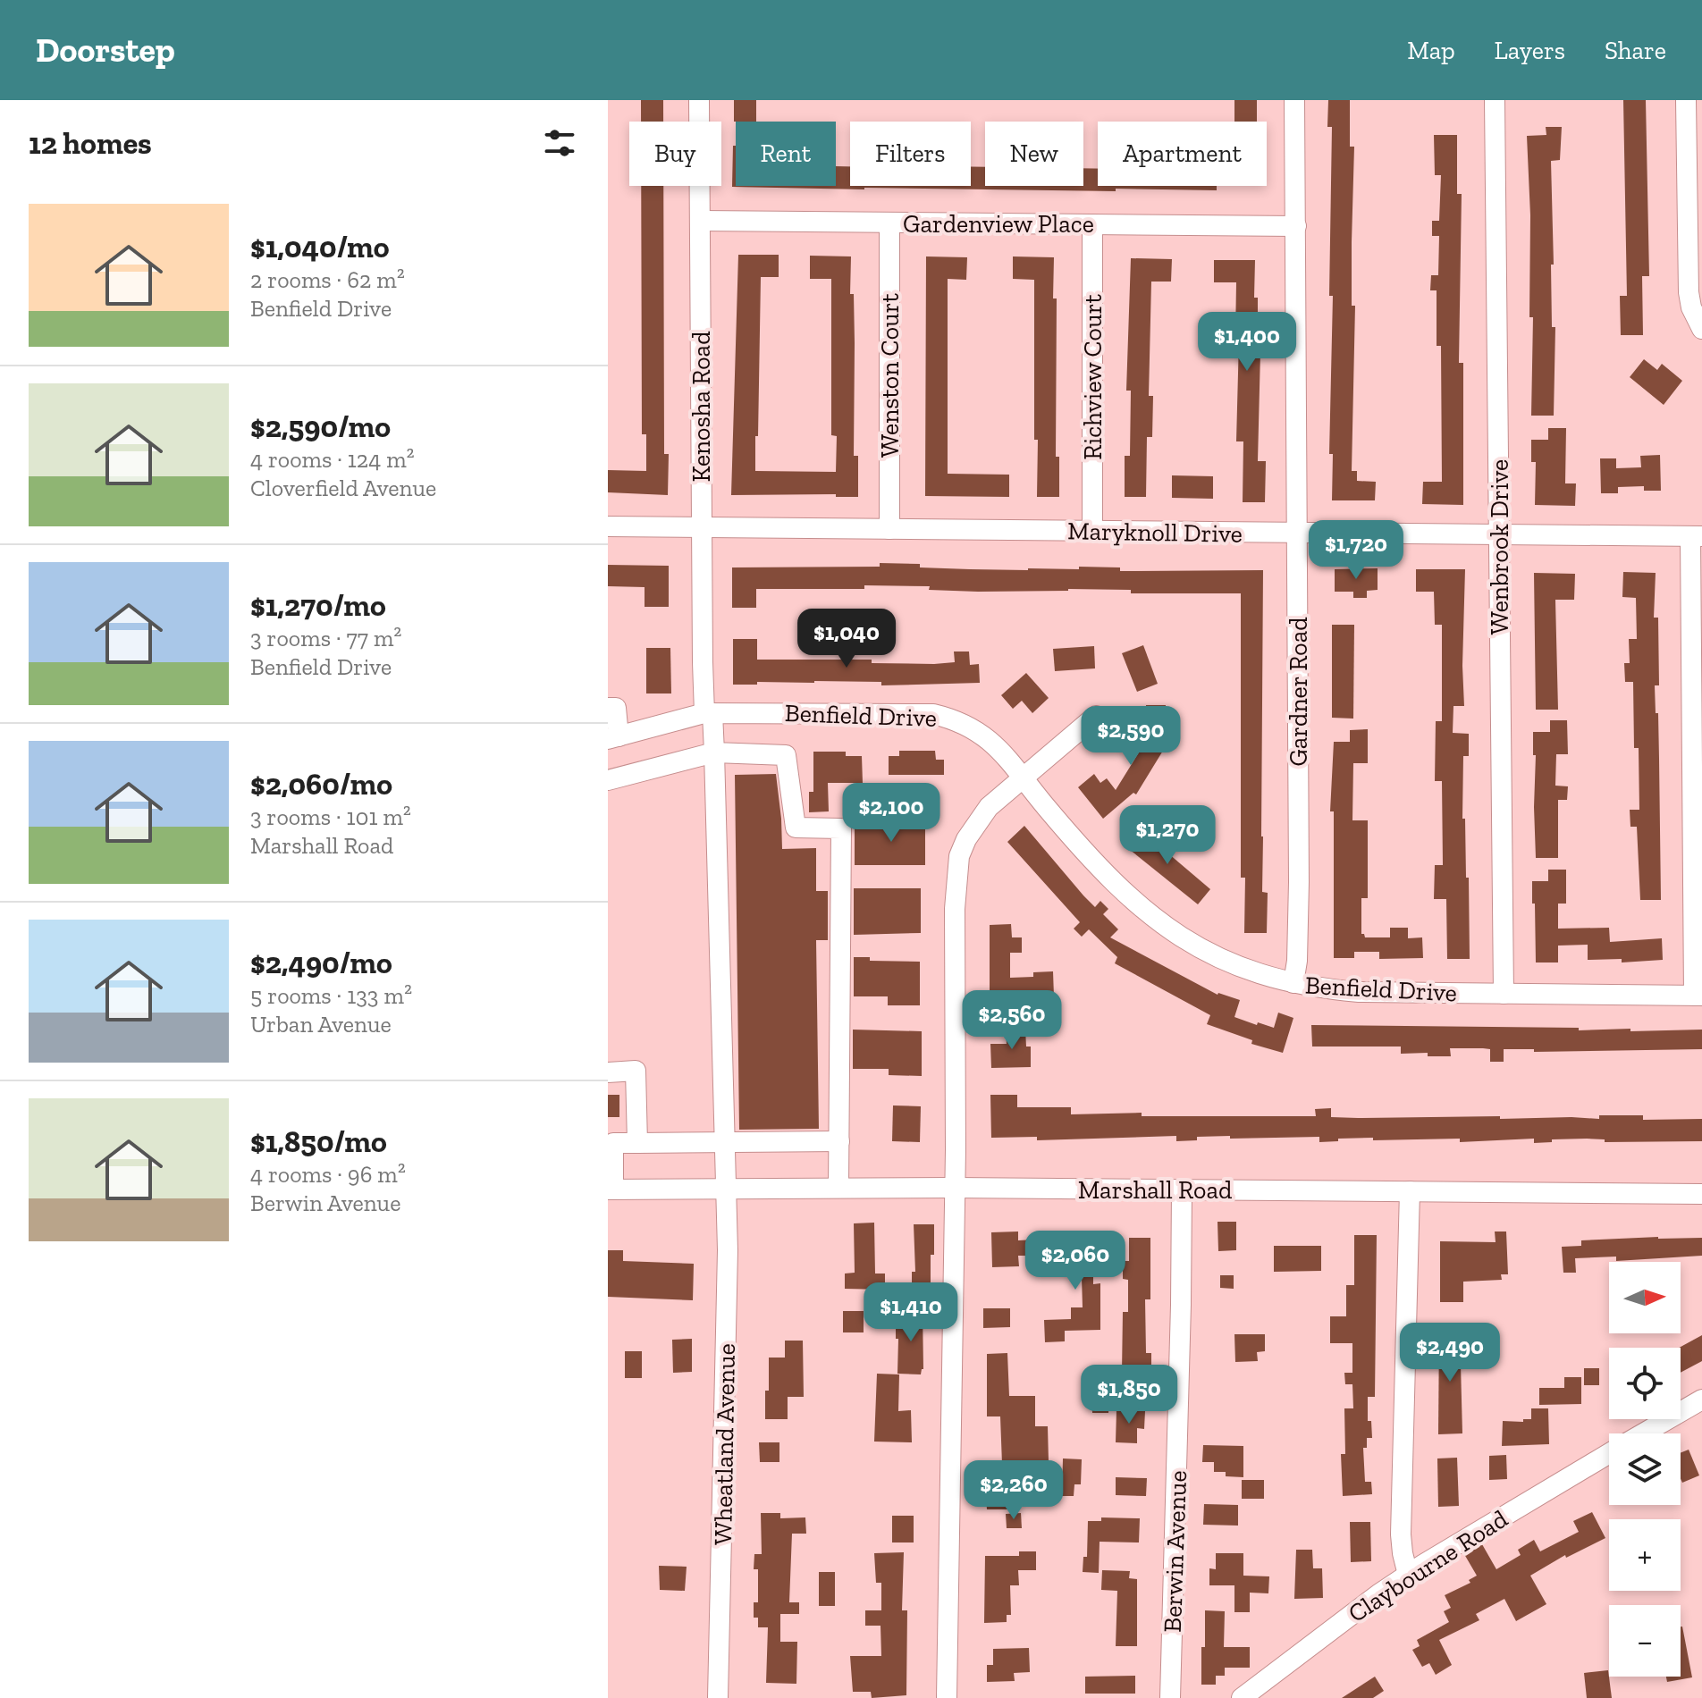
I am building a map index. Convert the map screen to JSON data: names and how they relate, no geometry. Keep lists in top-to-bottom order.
{
  "streets": {
    "street": [
      "Gardenview Place",
      "Wenston Court",
      "Richview Court",
      "Kenosha Road",
      "Maryknoll Drive",
      "Wenbrook Drive",
      "Gardner Road",
      "Benfield Drive",
      "Marshall Road",
      "Wheatland Avenue",
      "Berwin Avenue",
      "Claybourne Road"
    ]
  },
  "crossings": [
    ["Gardenview Place", "Wenston Court"],
    ["Gardenview Place", "Richview Court"],
    ["Gardenview Place", "Kenosha Road"],
    ["Gardenview Place", "Gardner Road"],
    ["Wenston Court", "Maryknoll Drive"],
    ["Richview Court", "Maryknoll Drive"],
    ["Kenosha Road", "Maryknoll Drive"],
    ["Kenosha Road", "Benfield Drive"],
    ["Kenosha Road", "Wheatland Avenue"],
    ["Maryknoll Drive", "Wenbrook Drive"],
    ["Maryknoll Drive", "Gardner Road"],
    ["Wenbrook Drive", "Benfield Drive"],
    ["Gardner Road", "Benfield Drive"],
    ["Marshall Road", "Wheatland Avenue"],
    ["Marshall Road", "Berwin Avenue"]
  ],
  "north": "right",
  "page": {
    "header": "Doorstep",
    "nav": ["Map", "Layers", "Share"],
    "heading": "12 homes",
    "chip": [
      "Buy",
      "Rent",
      "Filters",
      "New",
      "Apartment"
    ],
    "list": [
      {
        "name": "$1,040/mo",
        "note": "2 rooms · 62 m² · Benfield Drive"
      },
      {
        "name": "$2,590/mo",
        "note": "4 rooms · 124 m² · Cloverfield Avenue"
      },
      {
        "name": "$1,270/mo",
        "note": "3 rooms · 77 m² · Benfield Drive"
      },
      {
        "name": "$2,060/mo",
        "note": "3 rooms · 101 m² · Marshall Road"
      },
      {
        "name": "$2,490/mo",
        "note": "5 rooms · 133 m² · Urban Avenue"
      },
      {
        "name": "$1,850/mo",
        "note": "4 rooms · 96 m² · Berwin Avenue"
      }
    ],
    "price": [
      "$1,400",
      "$1,720",
      "$1,040",
      "$2,590",
      "$2,100",
      "$1,270",
      "$2,560",
      "$2,060",
      "$1,410",
      "$2,490",
      "$1,850",
      "$2,260"
    ],
    "map_buttons": ["+", "−"]
  }
}
